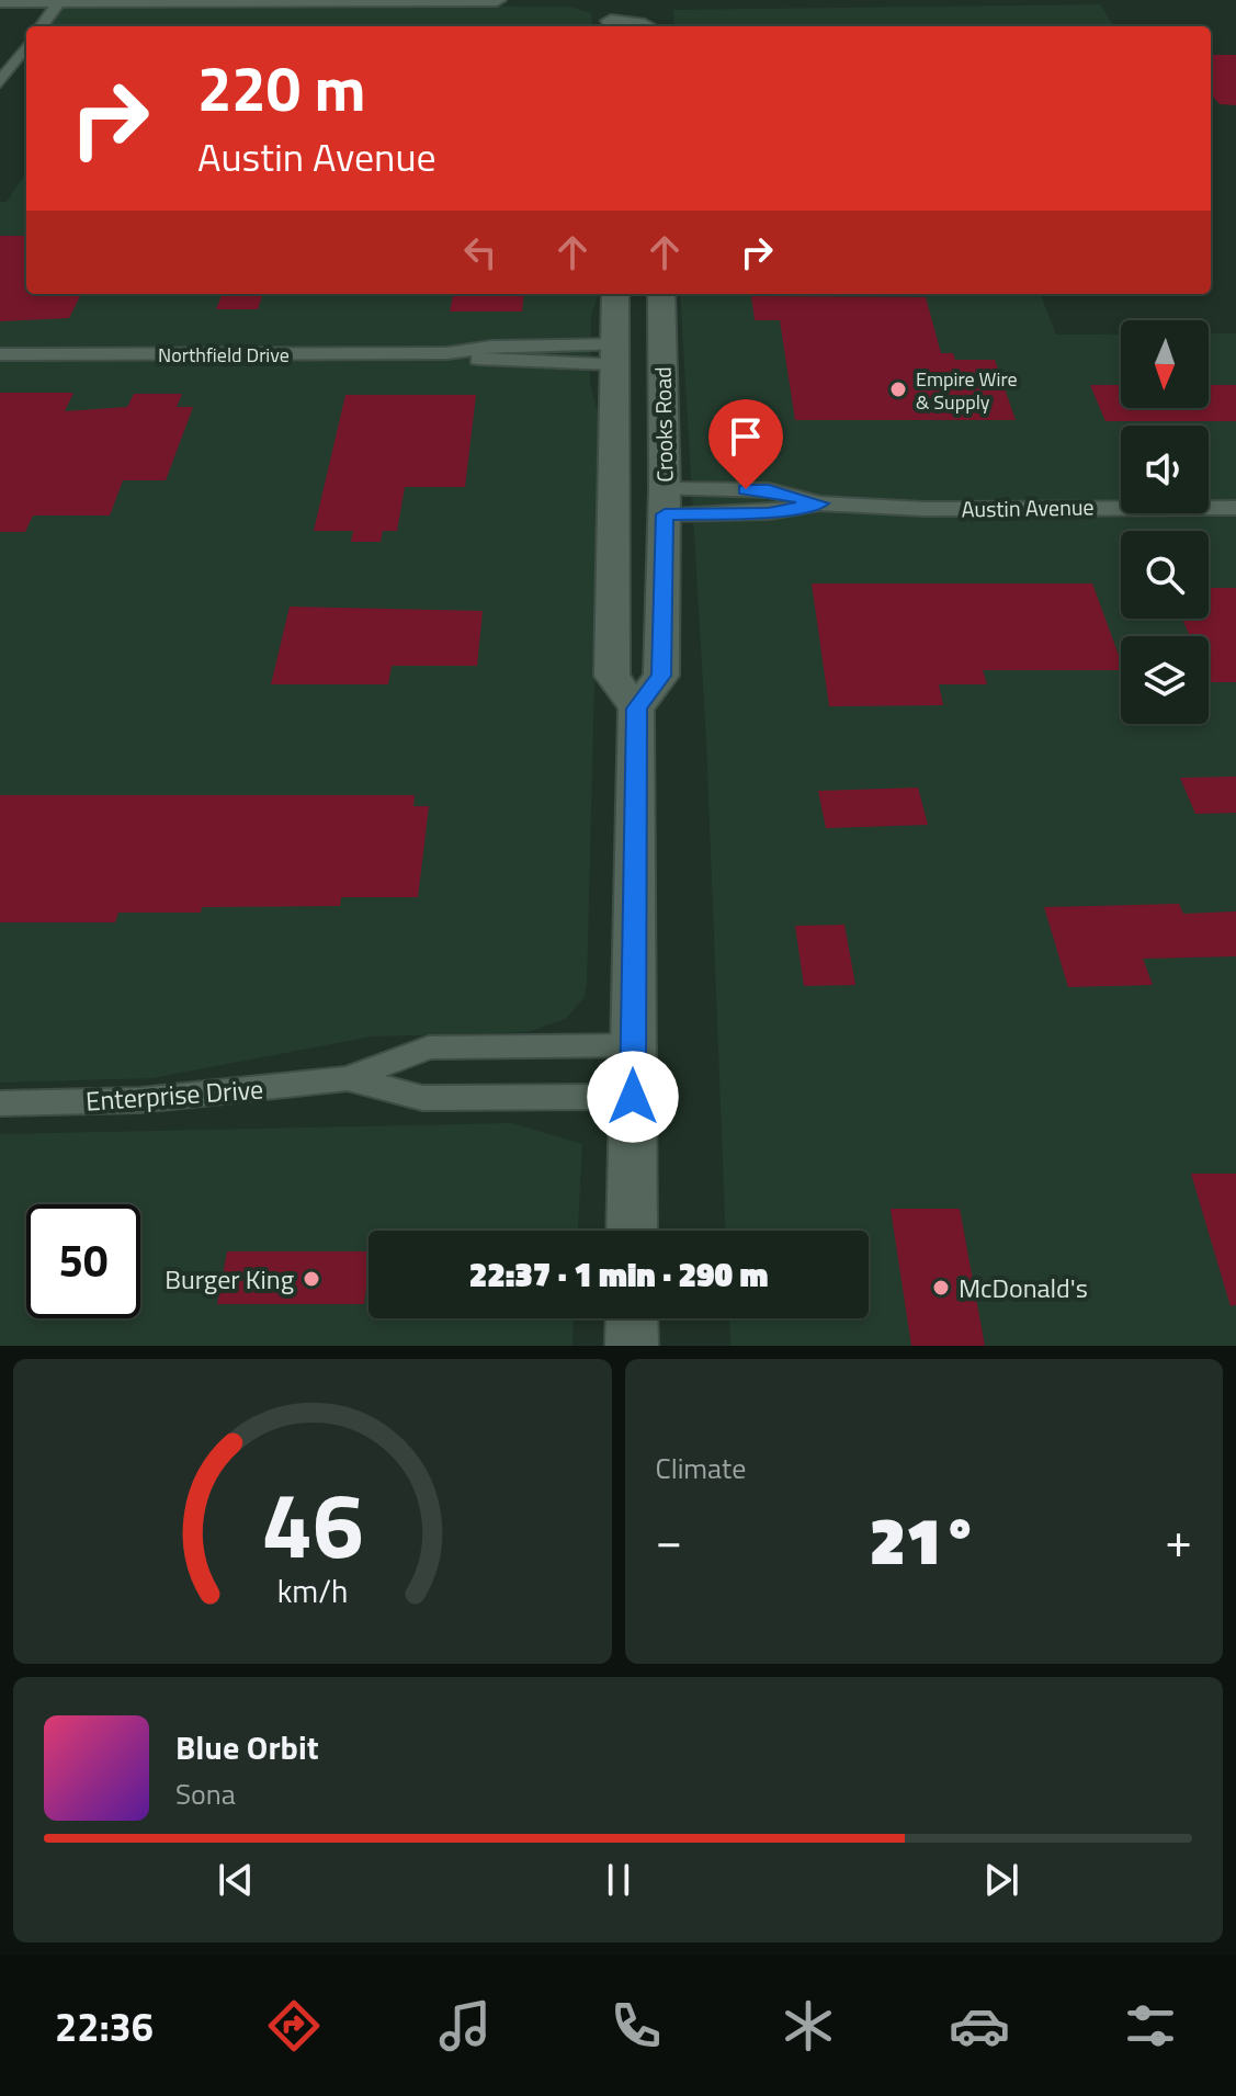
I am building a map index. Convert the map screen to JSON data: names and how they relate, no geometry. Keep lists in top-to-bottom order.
{
  "streets": {
    "main road": ["Crooks Road"],
    "street": ["Northfield Drive", "Austin Avenue", "Enterprise Drive"]
  },
  "crossings": [
    ["Crooks Road", "Austin Avenue"]
  ],
  "places": ["Empire Wire & Supply", "Burger King", "McDonald's"],
  "north": "bottom",
  "page": {
    "turn": ["220 m", "Austin Avenue"],
    "limit": "50",
    "trip": "22:37 · 1 min · 290 m",
    "tile": "Climate",
    "heat": ["−", "21°", "+"],
    "song": ["Blue Orbit", "Sona"],
    "tabs": "22:36",
    "gauge": ["46", "km/h"]
  }
}
